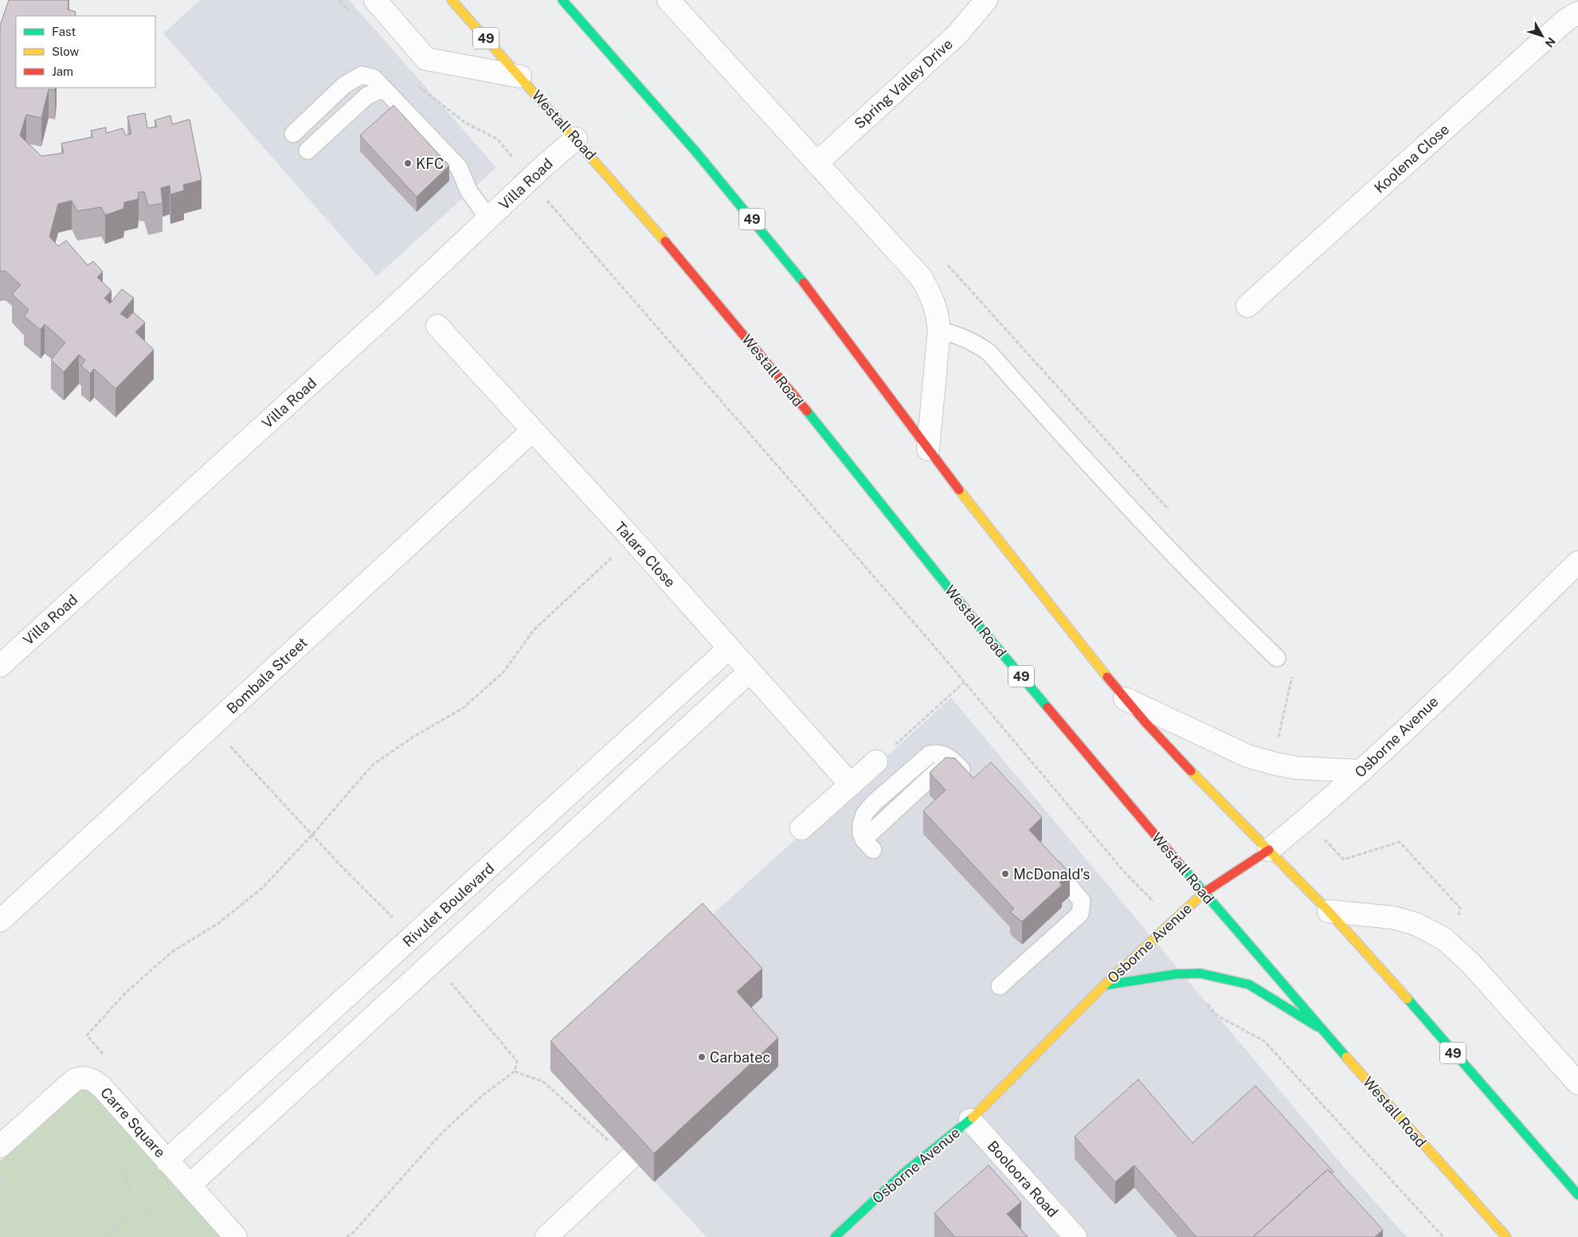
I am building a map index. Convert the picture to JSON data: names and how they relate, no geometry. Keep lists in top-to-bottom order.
{
  "streets": {
    "main road": ["49", "Westall Road", "Osborne Avenue"],
    "street": [
      "Spring Valley Drive",
      "Koolena Close",
      "Villa Road",
      "Talara Close",
      "Bombala Street",
      "Rivulet Boulevard",
      "Carre Square",
      "Booloora Road"
    ]
  },
  "crossings": [
    ["49", "Osborne Avenue"],
    ["Westall Road", "Villa Road"],
    ["Westall Road", "Osborne Avenue"],
    ["Talara Close", "Bombala Street"],
    ["Talara Close", "Rivulet Boulevard"],
    ["Osborne Avenue", "Booloora Road"],
    ["Rivulet Boulevard", "Carre Square"]
  ],
  "places": ["KFC", "McDonald's", "Carbatec"],
  "legend": ["Fast", "Slow", "Jam"],
  "north": "bottom right"
}
